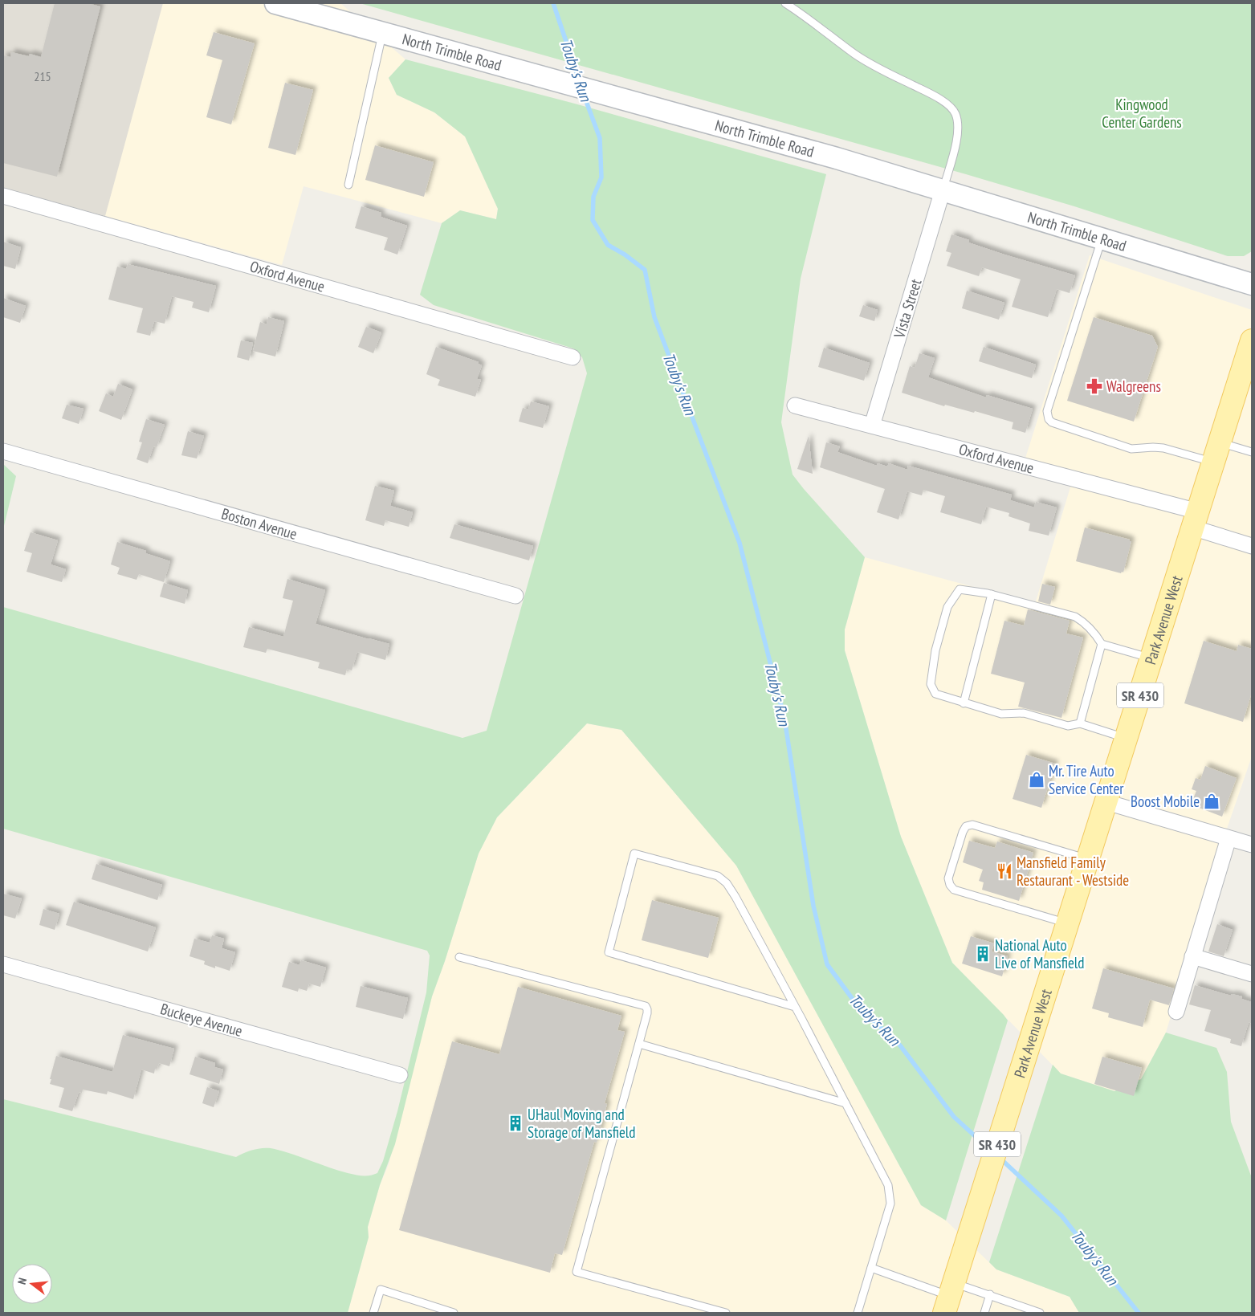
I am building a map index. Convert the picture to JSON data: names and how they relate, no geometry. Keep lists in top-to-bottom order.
{
  "streets": {
    "main road": ["North Trimble Road", "Park Avenue West", "SR 430"],
    "street": [
      "Oxford Avenue",
      "Vista Street",
      "Boston Avenue",
      "Buckeye Avenue"
    ]
  },
  "crossings": [
    ["North Trimble Road", "Vista Street"],
    ["Oxford Avenue", "Vista Street"],
    ["Oxford Avenue", "Park Avenue West"]
  ],
  "water": ["Touby's Run"],
  "parks": ["Kingwood Center Gardens"],
  "places": {
    "pharmacy": ["Walgreens"],
    "shop": ["Mr. Tire Auto Service Center", "Boost Mobile"],
    "restaurant": ["Mansfield Family Restaurant - Westside"],
    "building": ["National Auto Live of Mansfield", "UHaul Moving and Storage of Mansfield"]
  },
  "house_numbers": ["215"],
  "north": "left"
}
